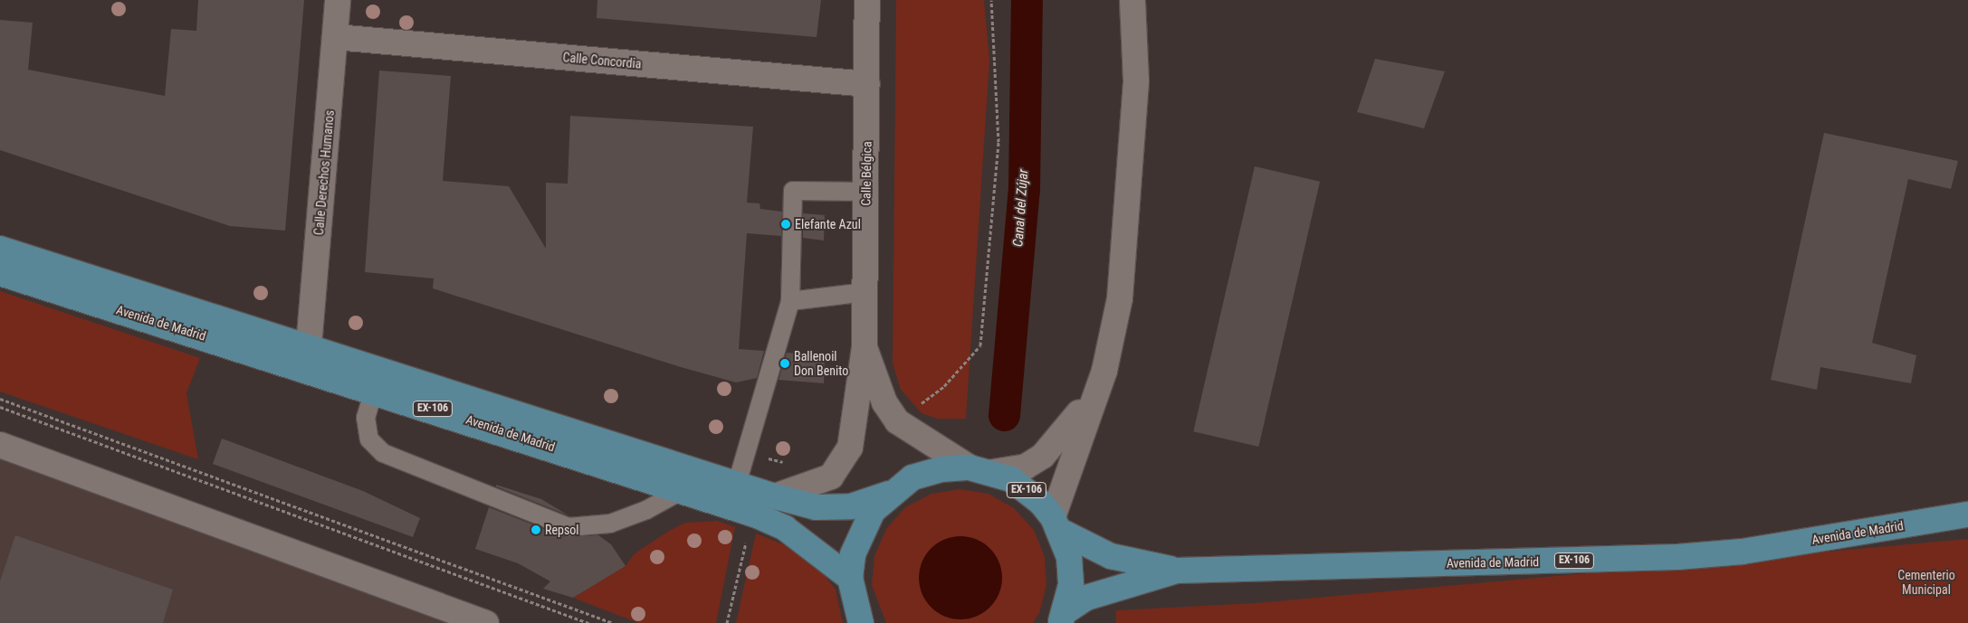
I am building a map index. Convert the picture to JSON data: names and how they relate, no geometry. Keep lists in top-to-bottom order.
{
  "streets": {
    "main road": ["Avenida de Madrid", "EX-106"],
    "street": ["Calle Concordia", "Calle Derechos Humanos", "Calle Bélgica"]
  },
  "crossings": [
    ["Calle Concordia", "Calle Derechos Humanos"],
    ["Calle Concordia", "Calle Bélgica"],
    ["Calle Derechos Humanos", "Avenida de Madrid"],
    ["Avenida de Madrid", "EX-106"]
  ],
  "water": ["Canal del Zújar"],
  "parks": ["Cementerio Municipal"],
  "places": ["Elefante Azul", "Ballenoil Don Benito", "Repsol"]
}
